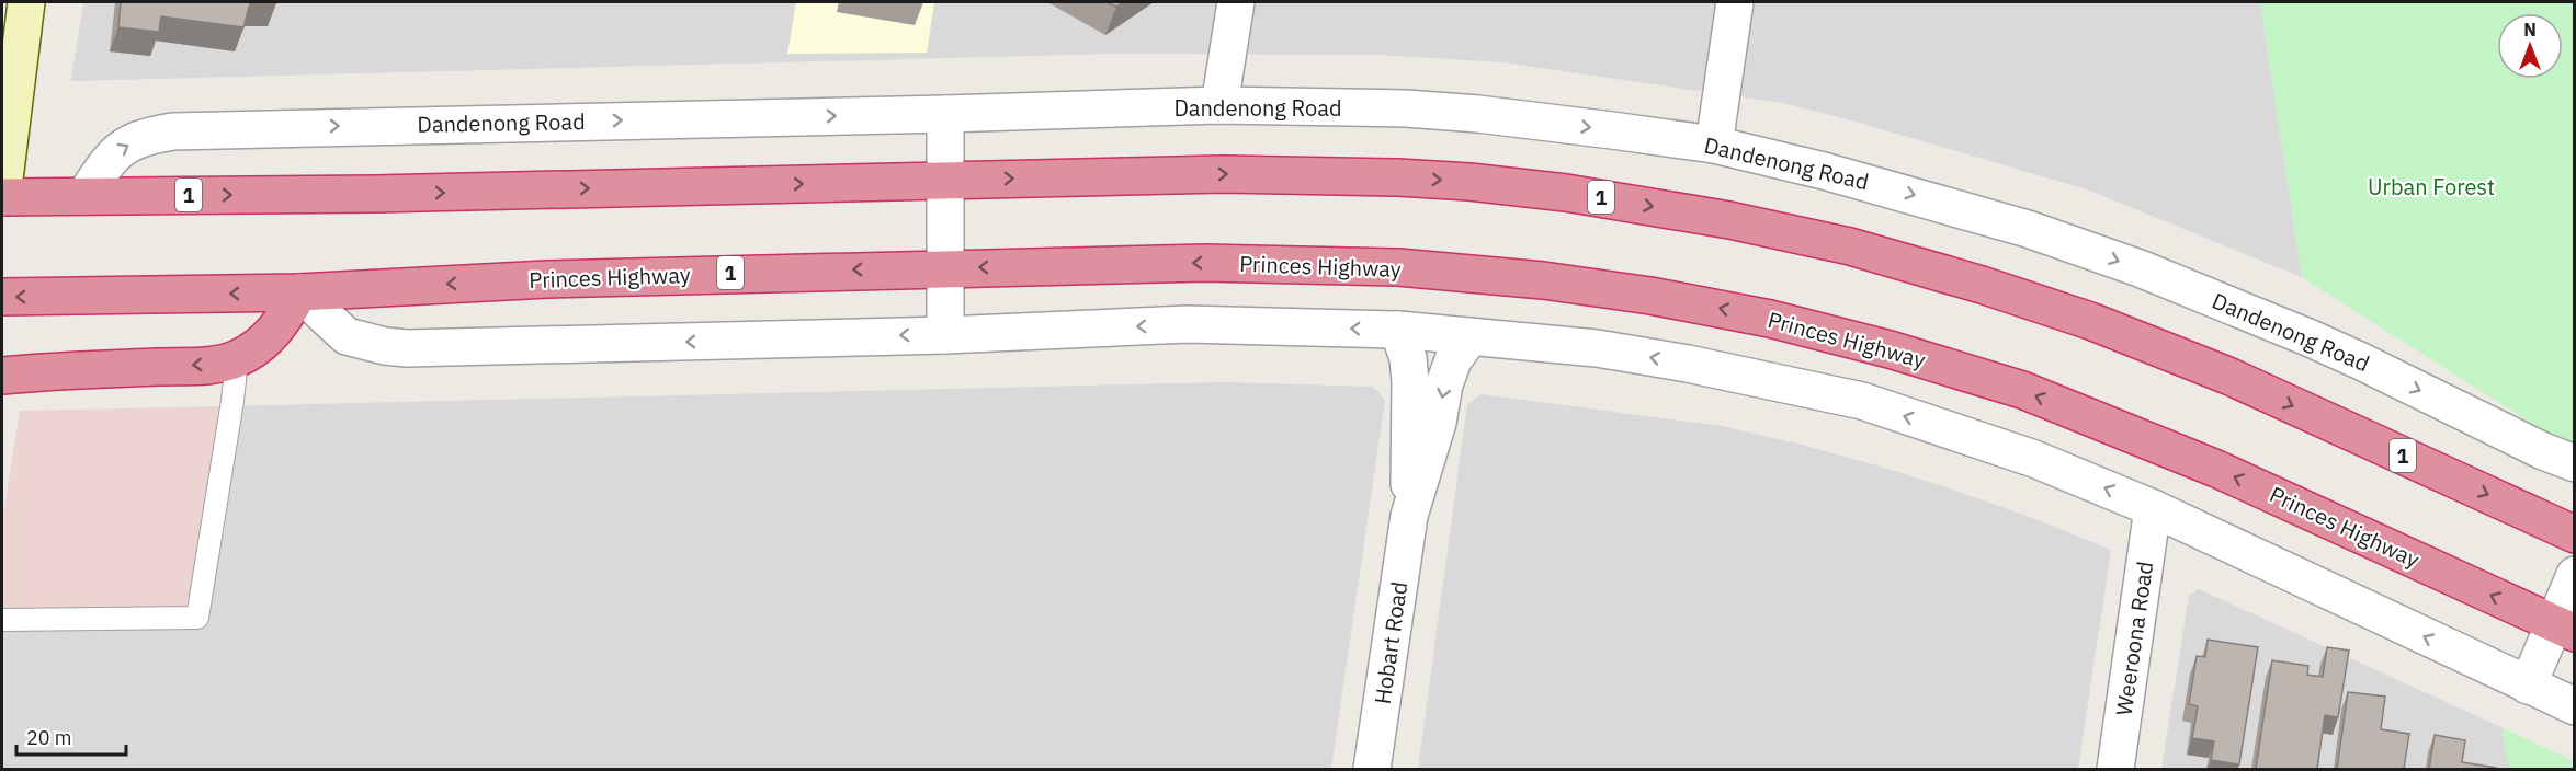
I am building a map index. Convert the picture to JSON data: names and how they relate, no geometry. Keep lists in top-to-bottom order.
{
  "streets": {
    "highway": ["1", "Princes Highway"],
    "street": ["Dandenong Road", "Weeroona Road", "Hobart Road"]
  },
  "crossings": [
    ["Dandenong Road", "1"]
  ],
  "parks": ["Urban Forest"],
  "scale_bar": "20 m",
  "north": "top"
}
